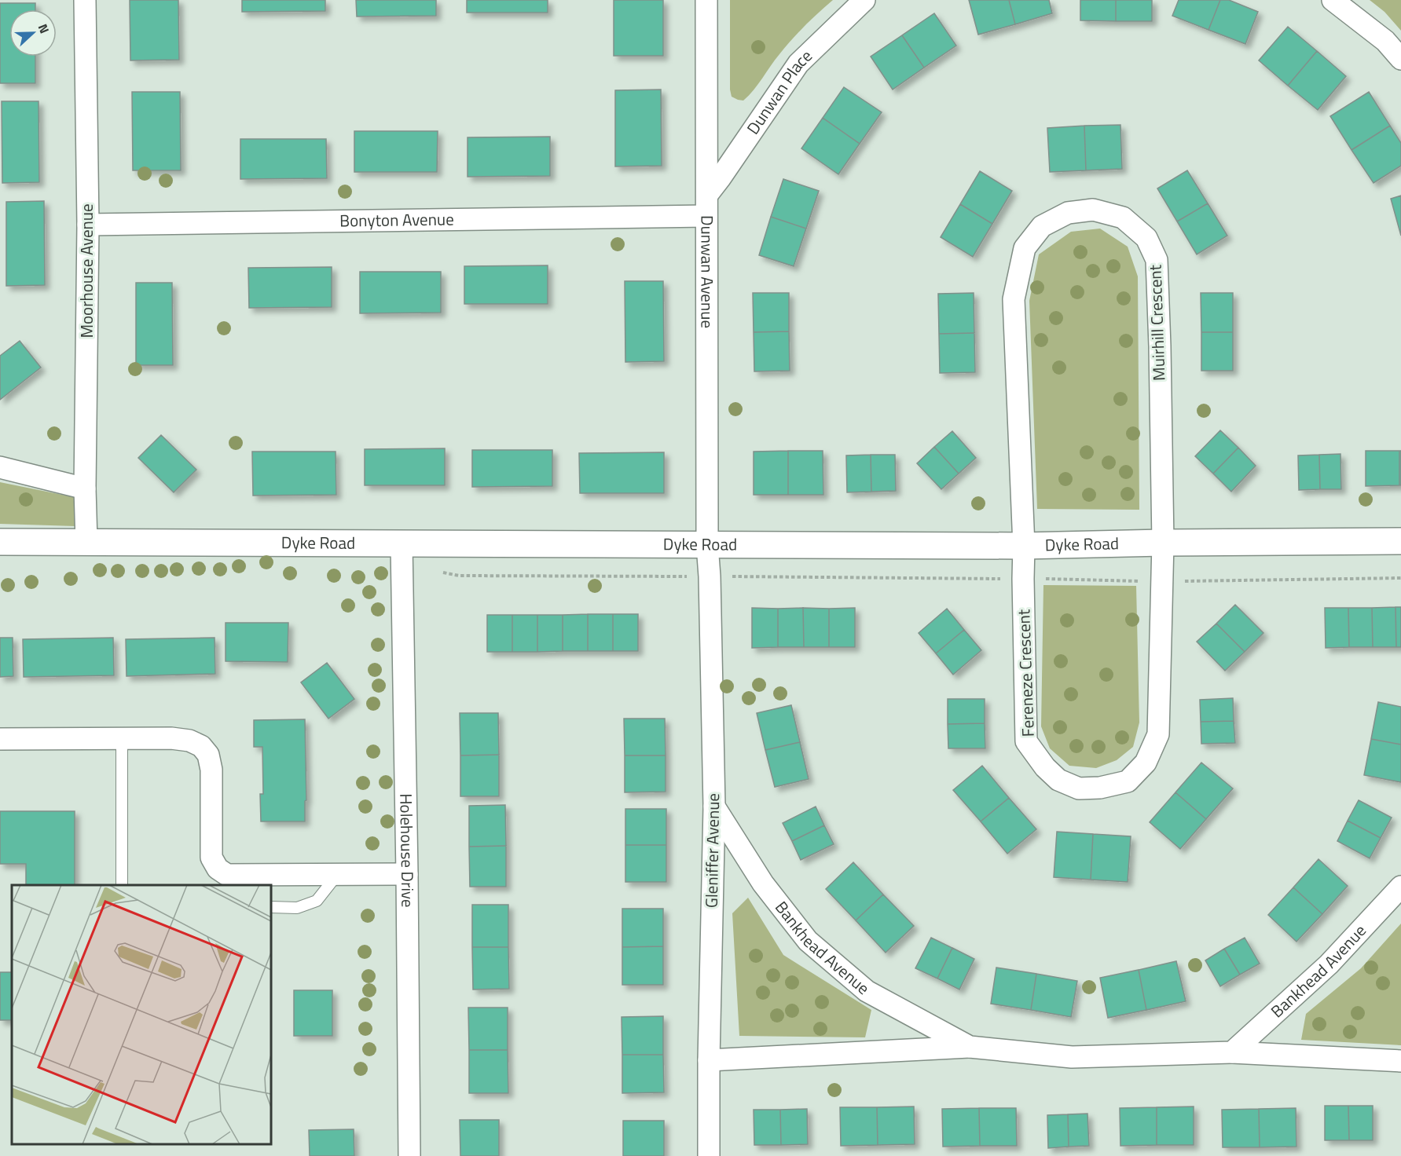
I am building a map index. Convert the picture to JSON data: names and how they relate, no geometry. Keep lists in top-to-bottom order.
{
  "streets": {
    "street": [
      "Dunwan Place",
      "Bonyton Avenue",
      "Moorhouse Avenue",
      "Dunwan Avenue",
      "Muirhill Crescent",
      "Dyke Road",
      "Fereneze Crescent",
      "Holehouse Drive",
      "Gleniffer Avenue",
      "Bankhead Avenue"
    ]
  },
  "crossings": [
    ["Dunwan Place", "Dunwan Avenue"],
    ["Bonyton Avenue", "Moorhouse Avenue"],
    ["Bonyton Avenue", "Dunwan Avenue"],
    ["Moorhouse Avenue", "Dyke Road"],
    ["Dunwan Avenue", "Dyke Road"],
    ["Dunwan Avenue", "Gleniffer Avenue"],
    ["Muirhill Crescent", "Dyke Road"],
    ["Muirhill Crescent", "Fereneze Crescent"],
    ["Dyke Road", "Fereneze Crescent"],
    ["Dyke Road", "Holehouse Drive"],
    ["Dyke Road", "Gleniffer Avenue"],
    ["Gleniffer Avenue", "Bankhead Avenue"]
  ],
  "north": "right"
}
